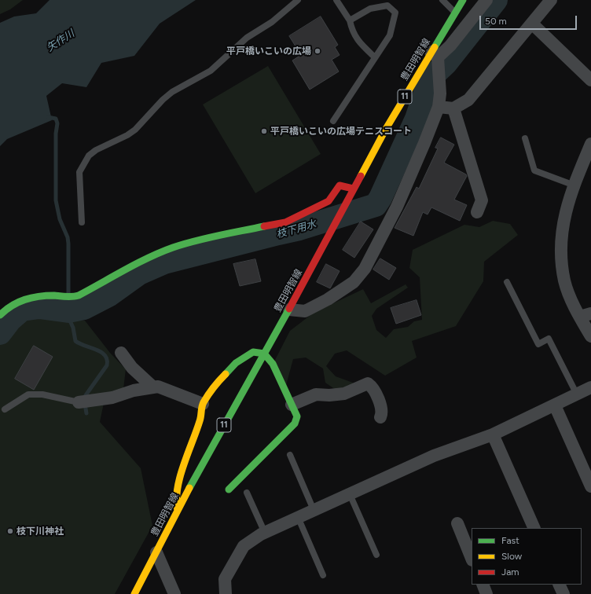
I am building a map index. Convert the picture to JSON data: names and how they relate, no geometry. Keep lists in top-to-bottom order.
{
  "streets": {
    "street": ["豊田明智線", "11"]
  },
  "water": ["矢作川", "枝下用水"],
  "places": ["平戸橋いこいの広場", "平戸橋いこいの広場テニスコート", "枝下川神社"],
  "legend": ["Fast", "Slow", "Jam"],
  "scale_bar": "50 m"
}
